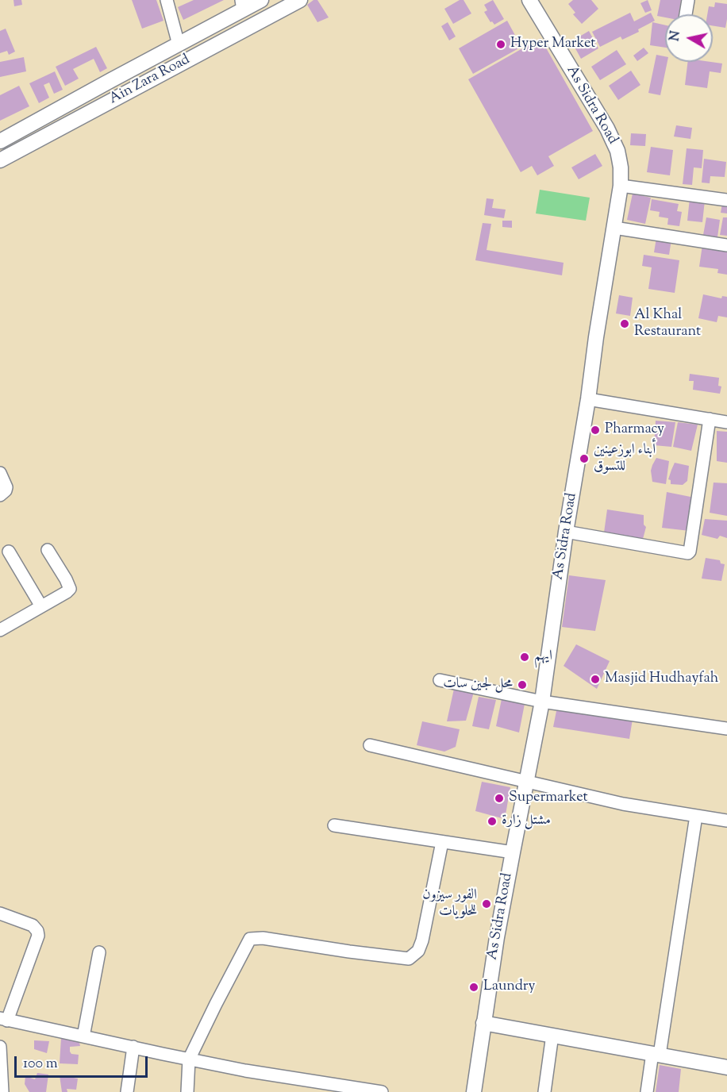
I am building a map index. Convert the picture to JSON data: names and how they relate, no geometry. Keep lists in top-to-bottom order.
{
  "streets": {
    "main road": ["Ain Zara Road", "As Sidra Road"]
  },
  "places": [
    "Hyper Market",
    "Al Khal Restaurant",
    "Pharmacy",
    "أبناء ابوزعينين للتسوق",
    "ايهم",
    "Masjid Hudhayfah",
    "محل لجين سات",
    "Supermarket",
    "مشتل زارة",
    "الفور سيزون للحلويات",
    "Laundry"
  ],
  "scale_bar": "100 m",
  "north": "left"
}
